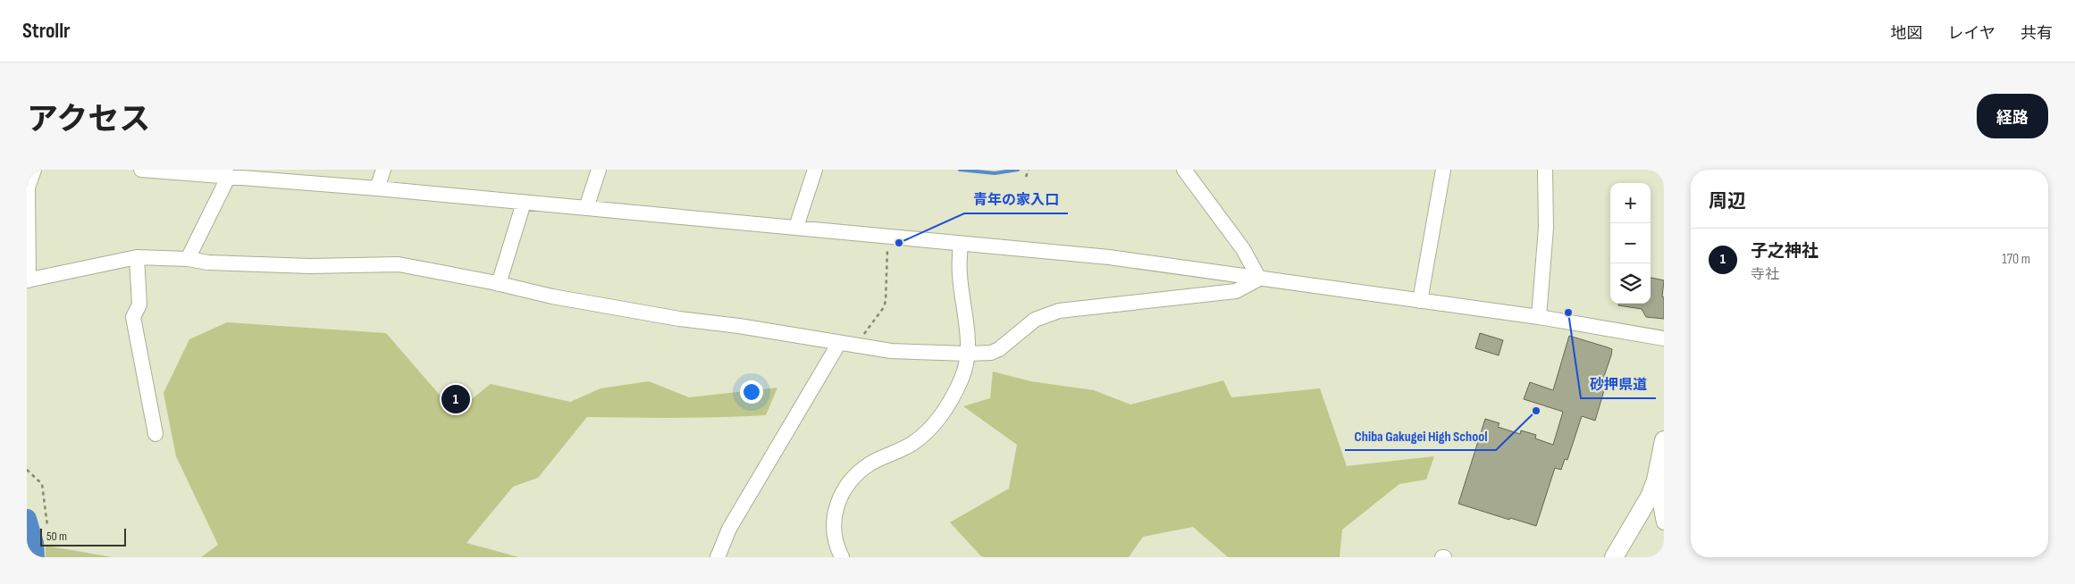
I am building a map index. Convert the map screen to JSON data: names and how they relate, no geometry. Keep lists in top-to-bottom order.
{
  "places": ["青年の家入口", "砂押県道", "Chiba Gakugei High School"],
  "scale_bar": "50 m",
  "page": {
    "header": "Strollr",
    "nav": ["地図", "レイヤ", "共有"],
    "title": "アクセス",
    "buttons": "経路",
    "heading": "周辺",
    "map_buttons": ["+", "−"],
    "list": [
      {
        "mark": "1",
        "name": "子之神社",
        "note": "寺社",
        "value": "170 m"
      }
    ],
    "pins": "1",
    "scale": "50 m"
  }
}
